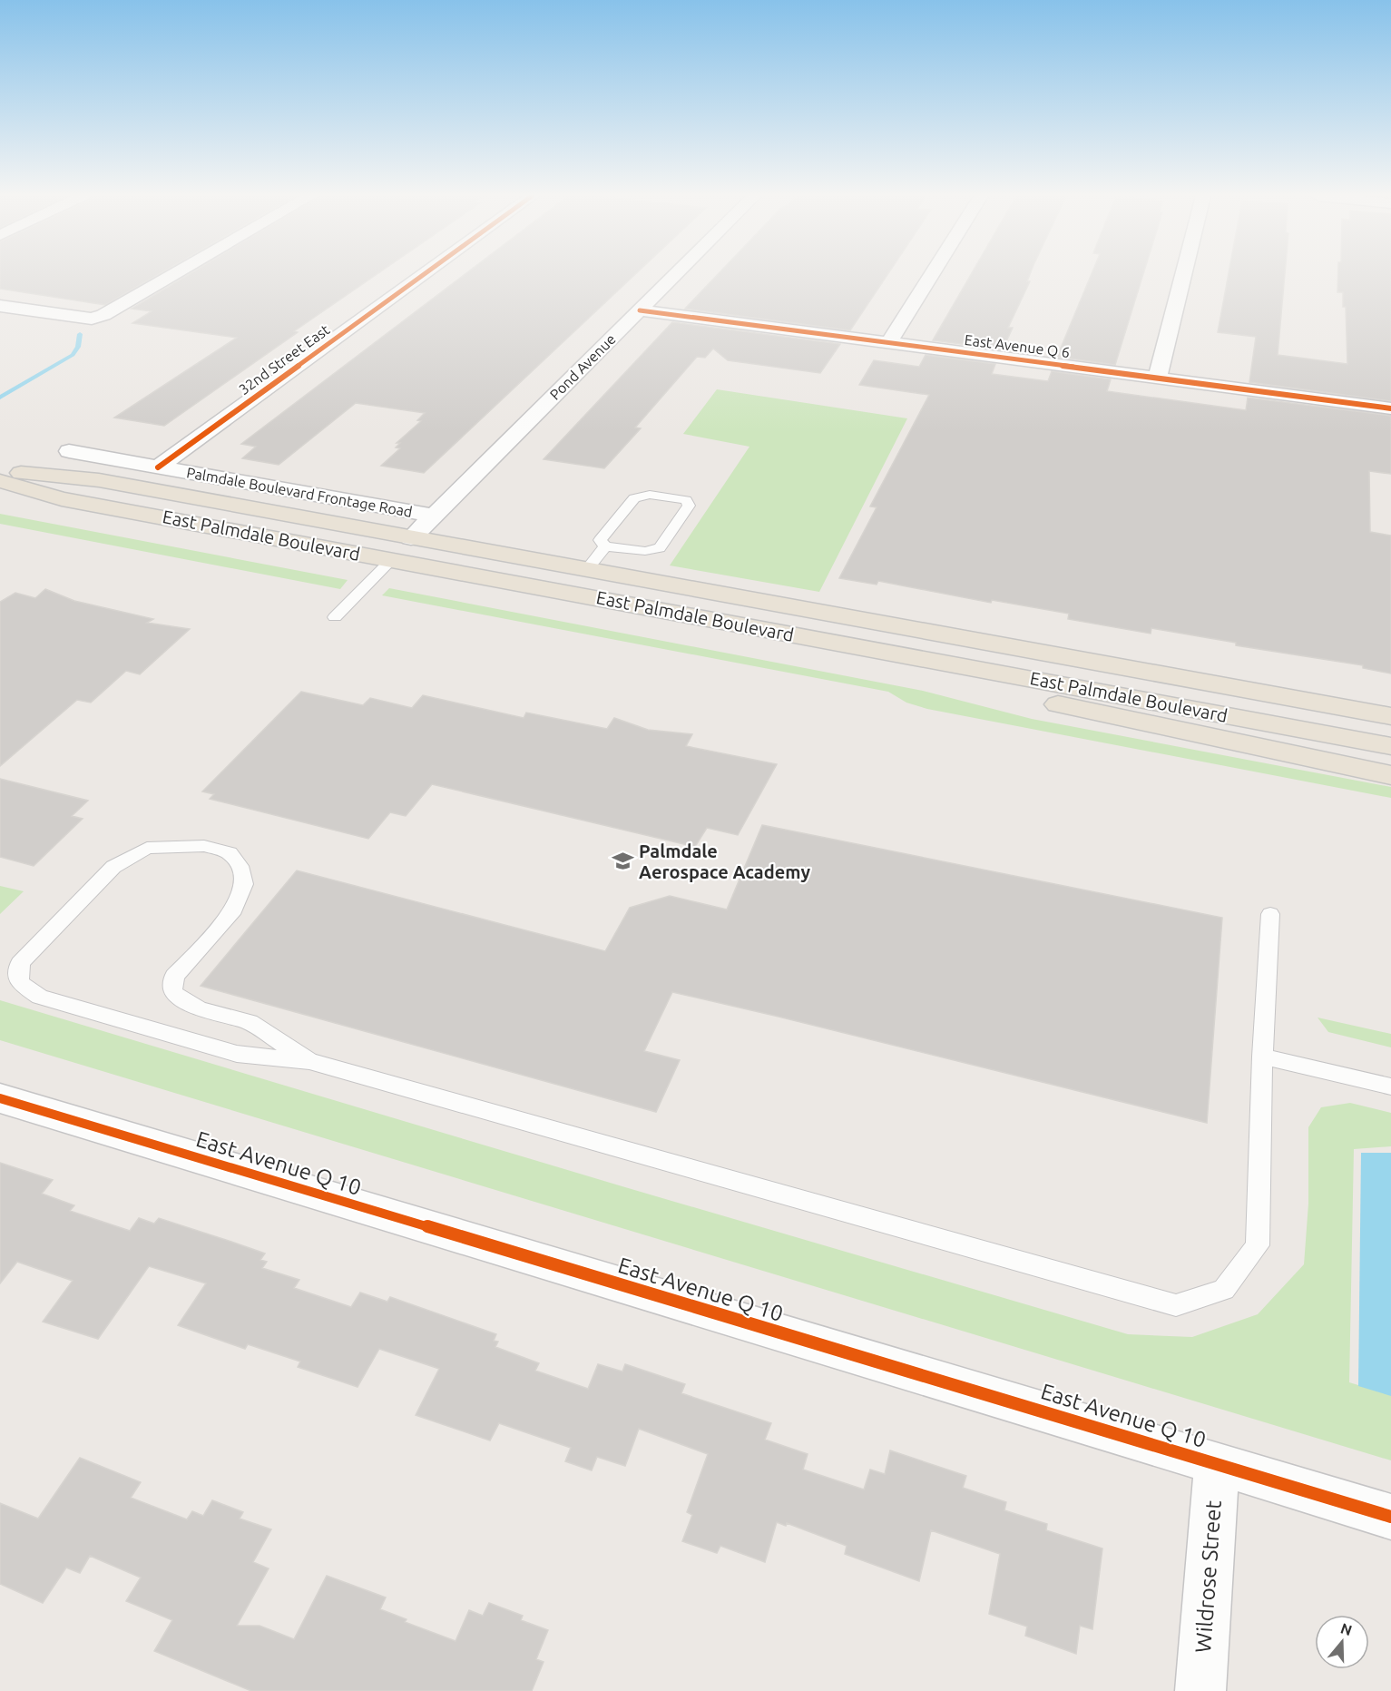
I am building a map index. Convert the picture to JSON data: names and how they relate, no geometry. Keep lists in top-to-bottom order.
{
  "streets": {
    "highway": ["East Palmdale Boulevard"],
    "street": [
      "East Avenue Q 6",
      "32nd Street East",
      "Pond Avenue",
      "Palmdale Boulevard Frontage Road",
      "East Avenue Q 10",
      "Wildrose Street"
    ]
  },
  "crossings": [
    ["East Avenue Q 6", "Pond Avenue"],
    ["32nd Street East", "Palmdale Boulevard Frontage Road"],
    ["Pond Avenue", "Palmdale Boulevard Frontage Road"],
    ["Pond Avenue", "East Palmdale Boulevard"],
    ["East Avenue Q 10", "Wildrose Street"]
  ],
  "places": {
    "school or university": ["Palmdale Aerospace Academy"]
  },
  "north": "top"
}
